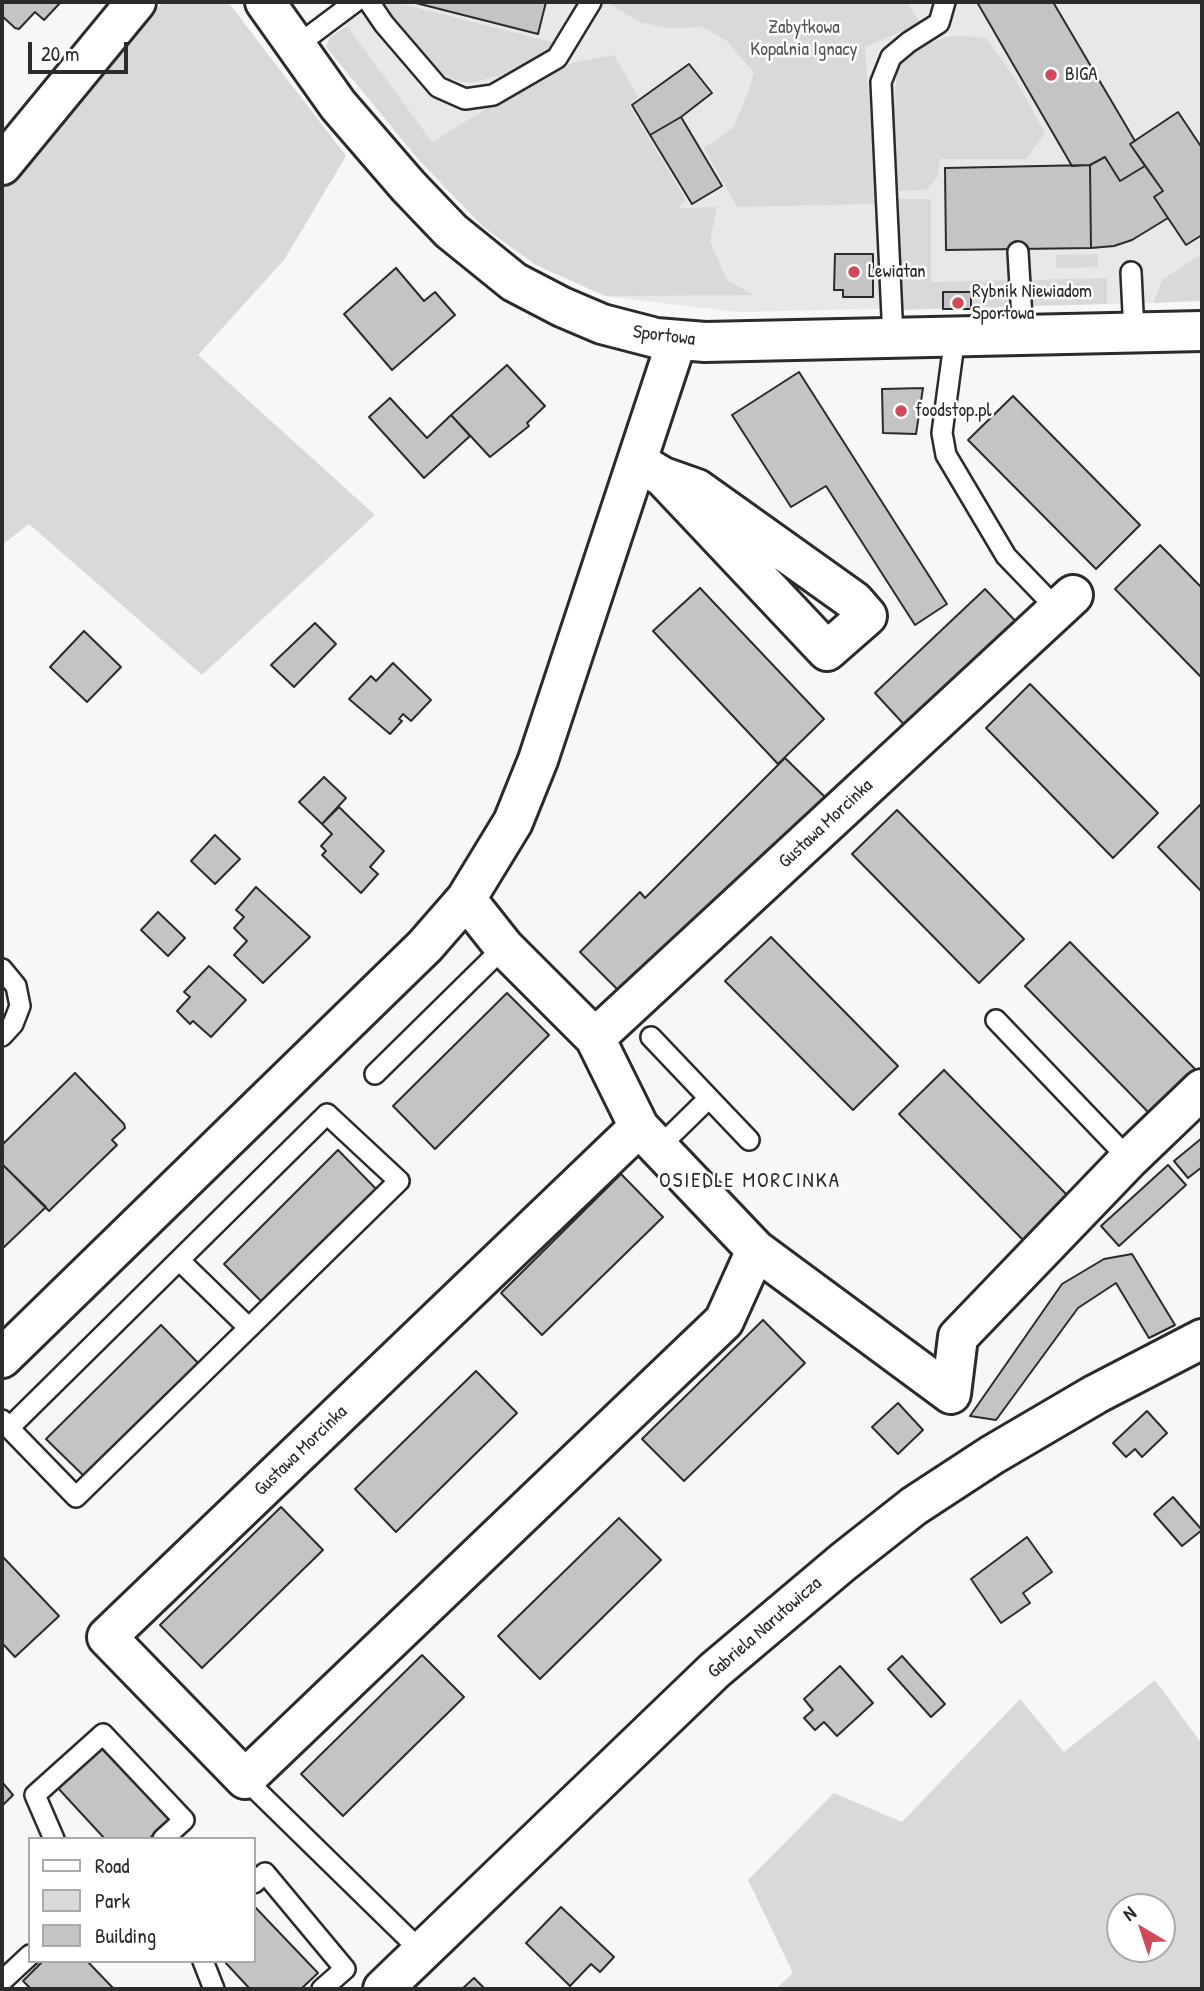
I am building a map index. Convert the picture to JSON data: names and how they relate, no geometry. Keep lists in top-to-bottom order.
{
  "streets": {
    "street": ["Sportowa", "Gustawa Morcinka", "Gabriela Narutowicza"]
  },
  "crossings": [
    ["Sportowa", "Gustawa Morcinka"],
    ["Gustawa Morcinka", "Gabriela Narutowicza"]
  ],
  "districts": ["OSIEDLE MORCINKA"],
  "parks": ["Zabytkowa Kopalnia Ignacy"],
  "places": [
    "BIGA",
    "Lewiatan",
    "Rybnik Niewiadom Sportowa",
    "foodstop.pl"
  ],
  "legend": ["Road", "Park", "Building"],
  "scale_bar": "20 m",
  "north": "top left"
}
